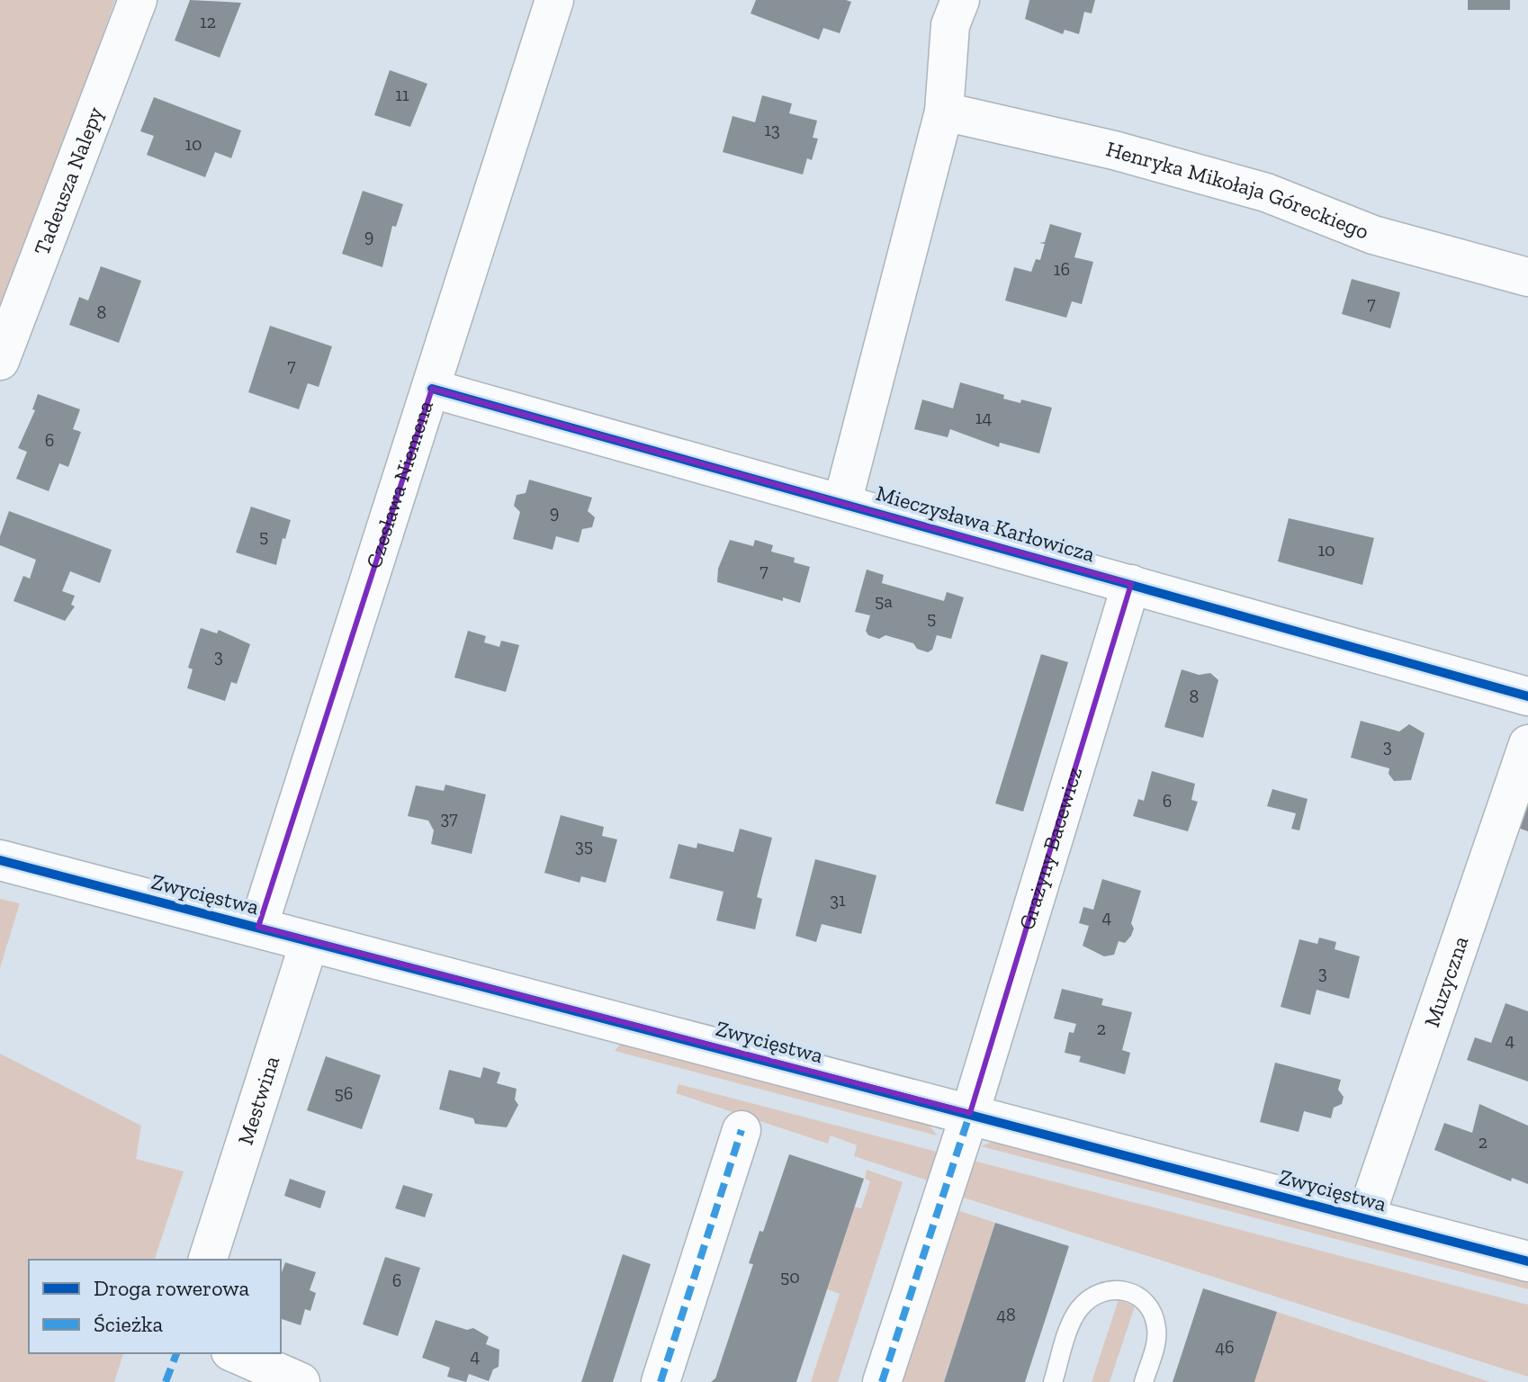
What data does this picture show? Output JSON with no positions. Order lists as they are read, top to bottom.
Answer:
{
  "streets": {
    "street": [
      "Tadeusza Nalepy",
      "Henryka Mikołaja Góreckiego",
      "Czesława Niemena",
      "Mieczysława Karłowicza",
      "Grażyny Bacewicz",
      "Zwycięstwa",
      "Muzyczna",
      "Mestwina"
    ]
  },
  "crossings": [
    ["Henryka Mikołaja Góreckiego", "Mieczysława Karłowicza"],
    ["Czesława Niemena", "Mieczysława Karłowicza"],
    ["Czesława Niemena", "Zwycięstwa"],
    ["Mieczysława Karłowicza", "Grażyny Bacewicz"],
    ["Grażyny Bacewicz", "Zwycięstwa"],
    ["Zwycięstwa", "Muzyczna"],
    ["Zwycięstwa", "Mestwina"]
  ],
  "house_numbers": [
    "12",
    "11",
    "13",
    "10",
    "9",
    "16",
    "7",
    "8",
    "7",
    "14",
    "6",
    "9",
    "5",
    "10",
    "7",
    "5a",
    "5",
    "3",
    "8",
    "3",
    "6",
    "37",
    "35",
    "31",
    "4",
    "3",
    "2",
    "4",
    "56",
    "2",
    "50",
    "6",
    "48",
    "46",
    "4"
  ],
  "legend": ["Droga rowerowa", "Ścieżka"]
}
